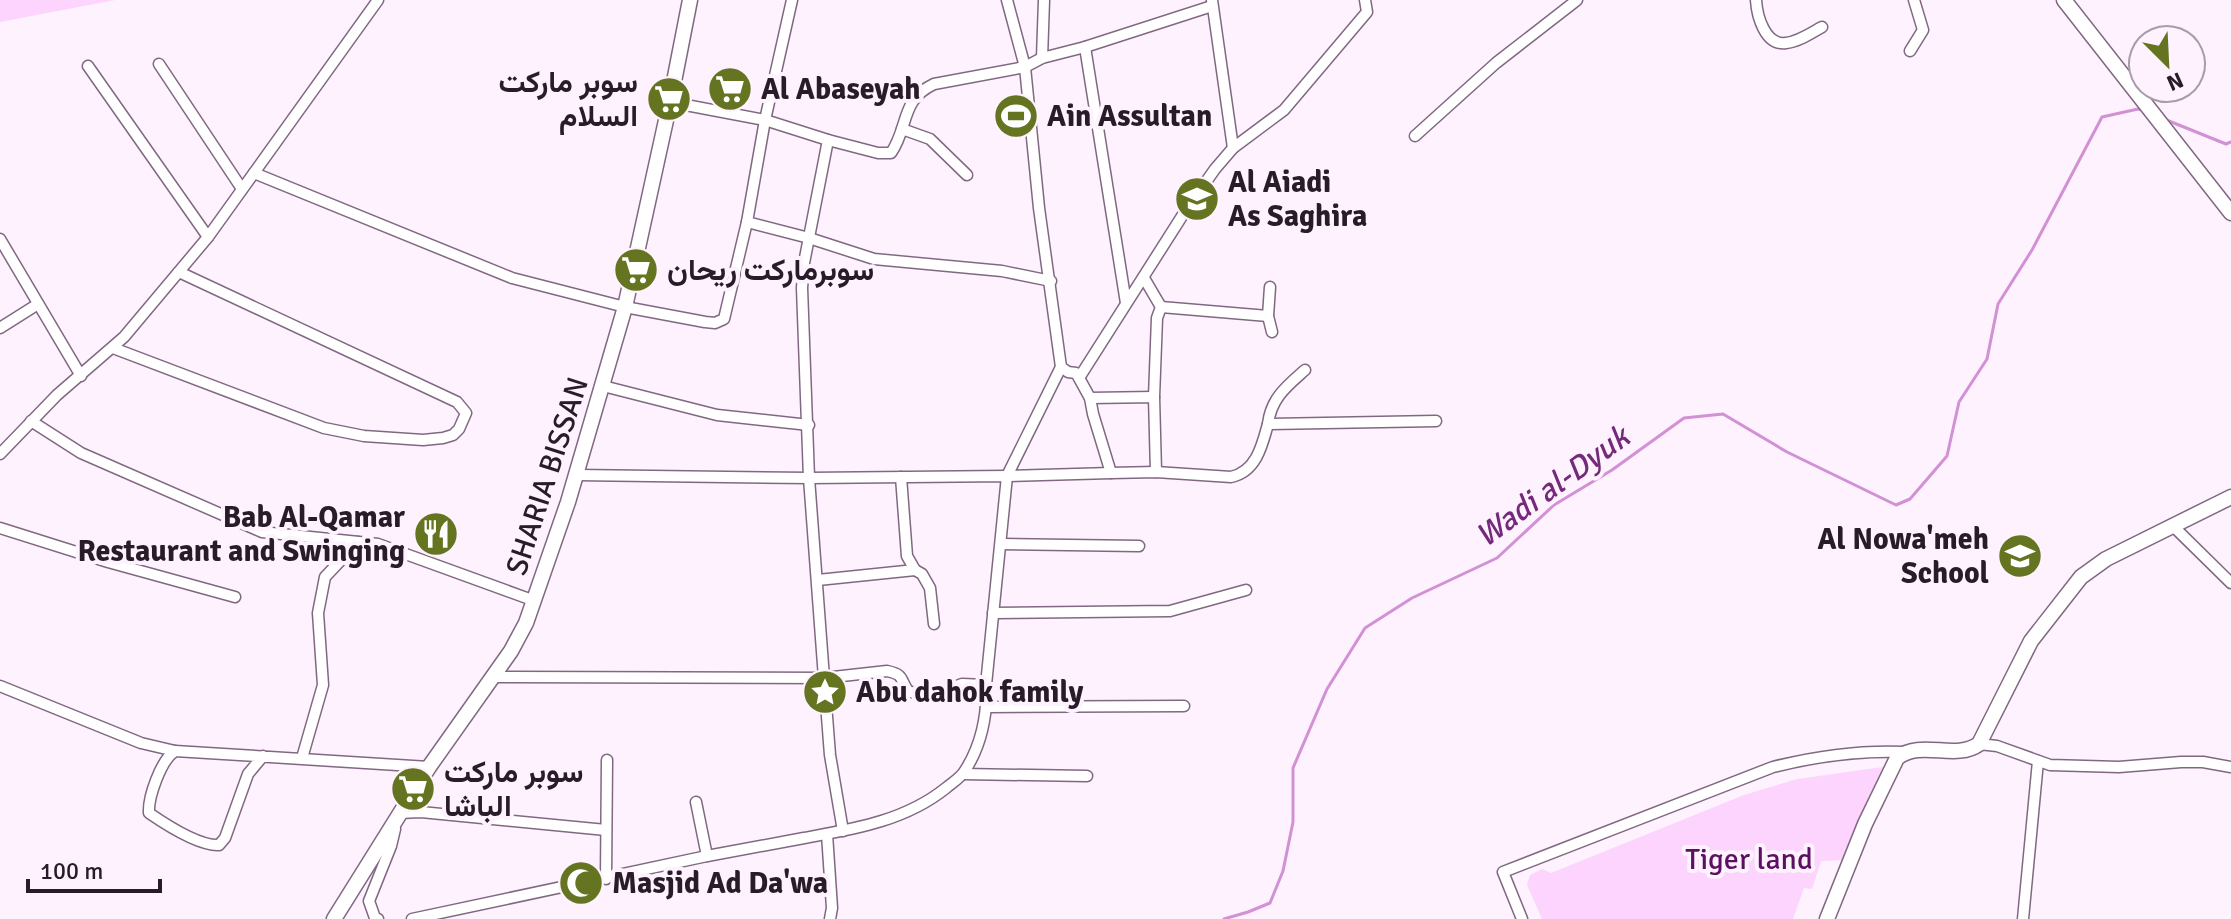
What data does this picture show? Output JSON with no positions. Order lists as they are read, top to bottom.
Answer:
{
  "streets": {
    "street": ["SHARIA BISSAN"]
  },
  "water": ["Wadi al-Dyuk"],
  "parks": ["Tiger land"],
  "places": {
    "supermarket": [
      "Al Abaseyah",
      "سوبر ماركت السلام",
      "سوبرماركت ريحان",
      "سوبر ماركت الباشا"
    ],
    "sports": ["Ain Assultan"],
    "school or university": ["Al Aiadi As Saghira", "Al Nowa'meh School"],
    "restaurant": ["Bab Al-Qamar Restaurant and Swinging"],
    "place": ["Abu dahok family"],
    "mosque": ["Masjid Ad Da'wa"]
  },
  "scale_bar": "100 m",
  "north": "bottom right"
}
